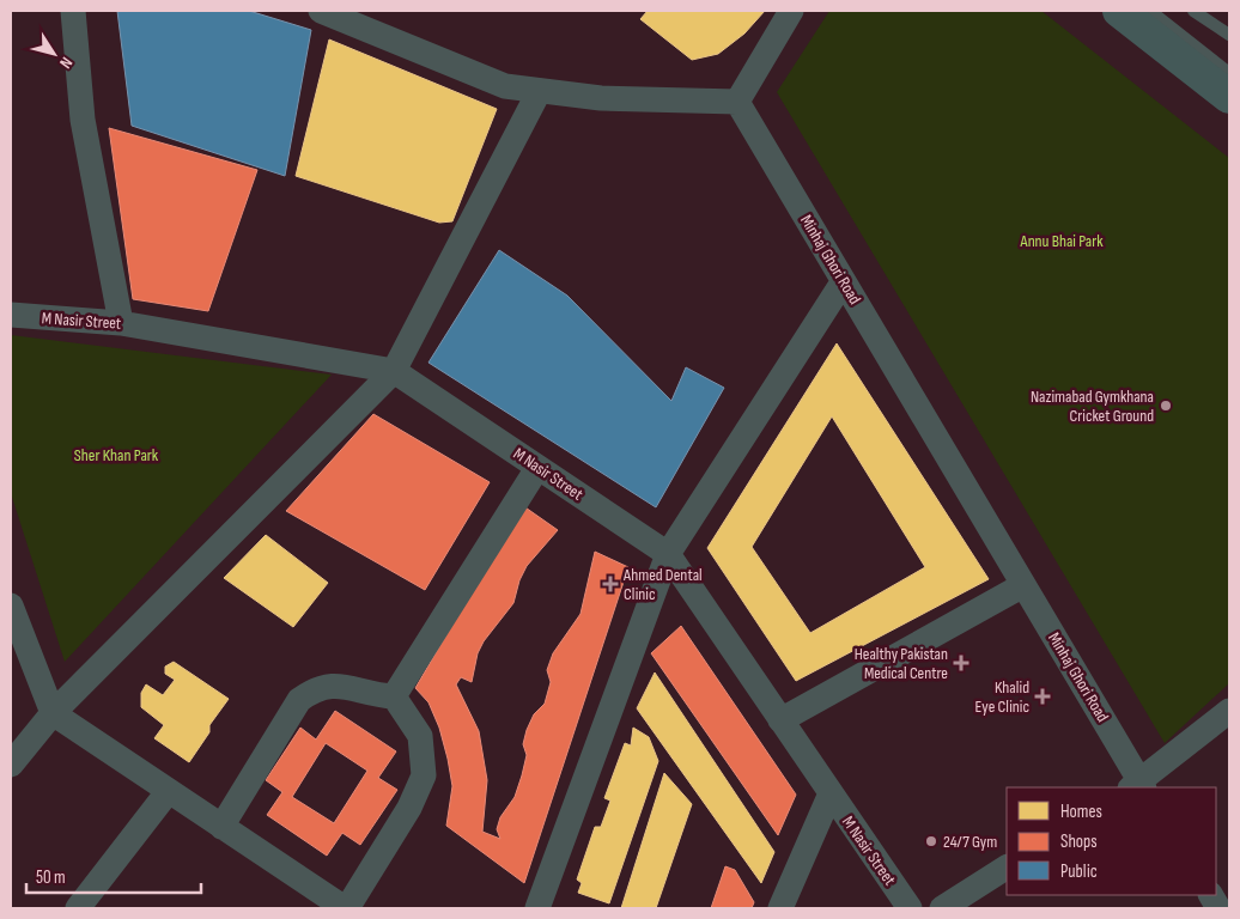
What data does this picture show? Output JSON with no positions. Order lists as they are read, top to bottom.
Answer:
{
  "streets": {
    "street": ["Minhaj Ghori Road", "M Nasir Street"]
  },
  "parks": ["Annu Bhai Park", "Sher Khan Park"],
  "places": {
    "other": ["Nazimabad Gymkhana Cricket Ground", "24/7 Gym"],
    "health": ["Ahmed Dental Clinic", "Healthy Pakistan Medical Centre", "Khalid Eye Clinic"]
  },
  "legend": ["Homes", "Shops", "Public"],
  "scale_bar": "50 m",
  "north": "bottom right"
}
